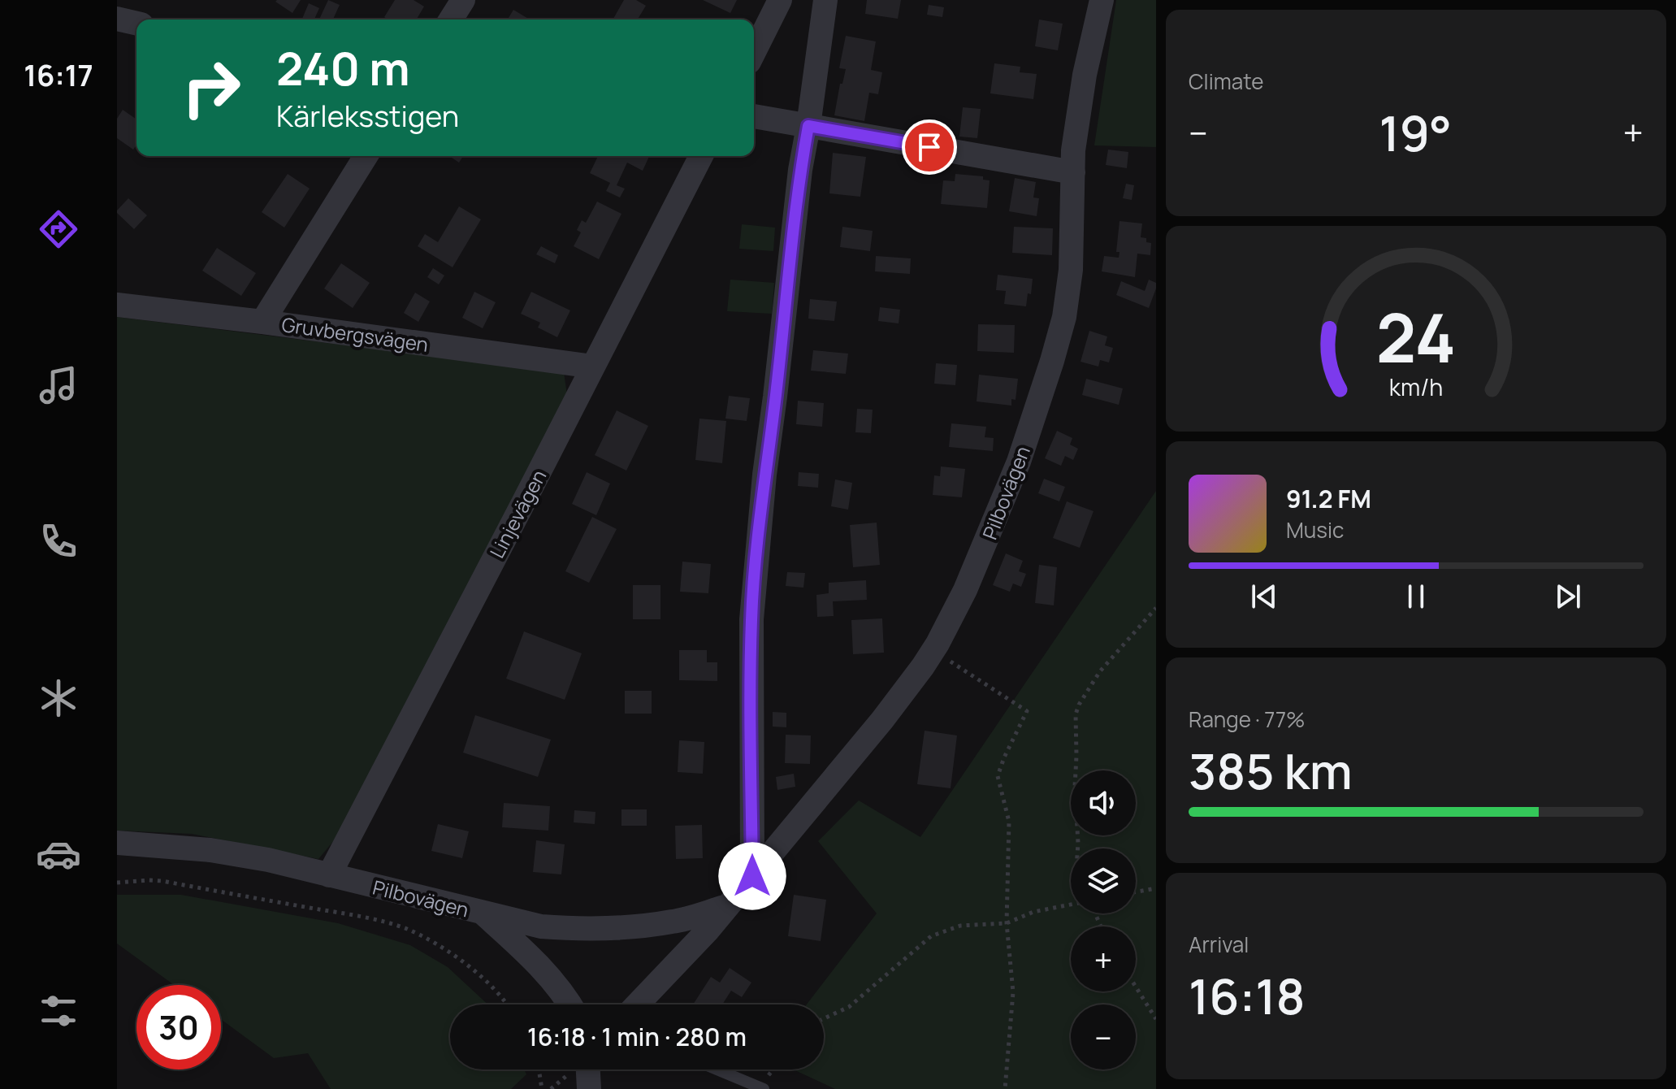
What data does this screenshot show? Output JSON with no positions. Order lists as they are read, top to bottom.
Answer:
{
  "streets": {
    "street": ["Gruvbergsvägen", "Pilbovägen", "Linjevägen"]
  },
  "crossings": [
    ["Gruvbergsvägen", "Linjevägen"],
    ["Pilbovägen", "Linjevägen"]
  ],
  "page": {
    "tabs": "16:17",
    "tile": [
      "Climate",
      ["Range · 77%", "385 km"],
      ["Arrival", "16:18"]
    ],
    "turn": ["240 m", "Kärleksstigen"],
    "heat": ["−", "19°", "+"],
    "song": ["91.2 FM", "Music"],
    "map_buttons": ["+", "−"],
    "limit": "30",
    "trip": "16:18 · 1 min · 280 m",
    "gauge": ["24", "km/h"]
  }
}
